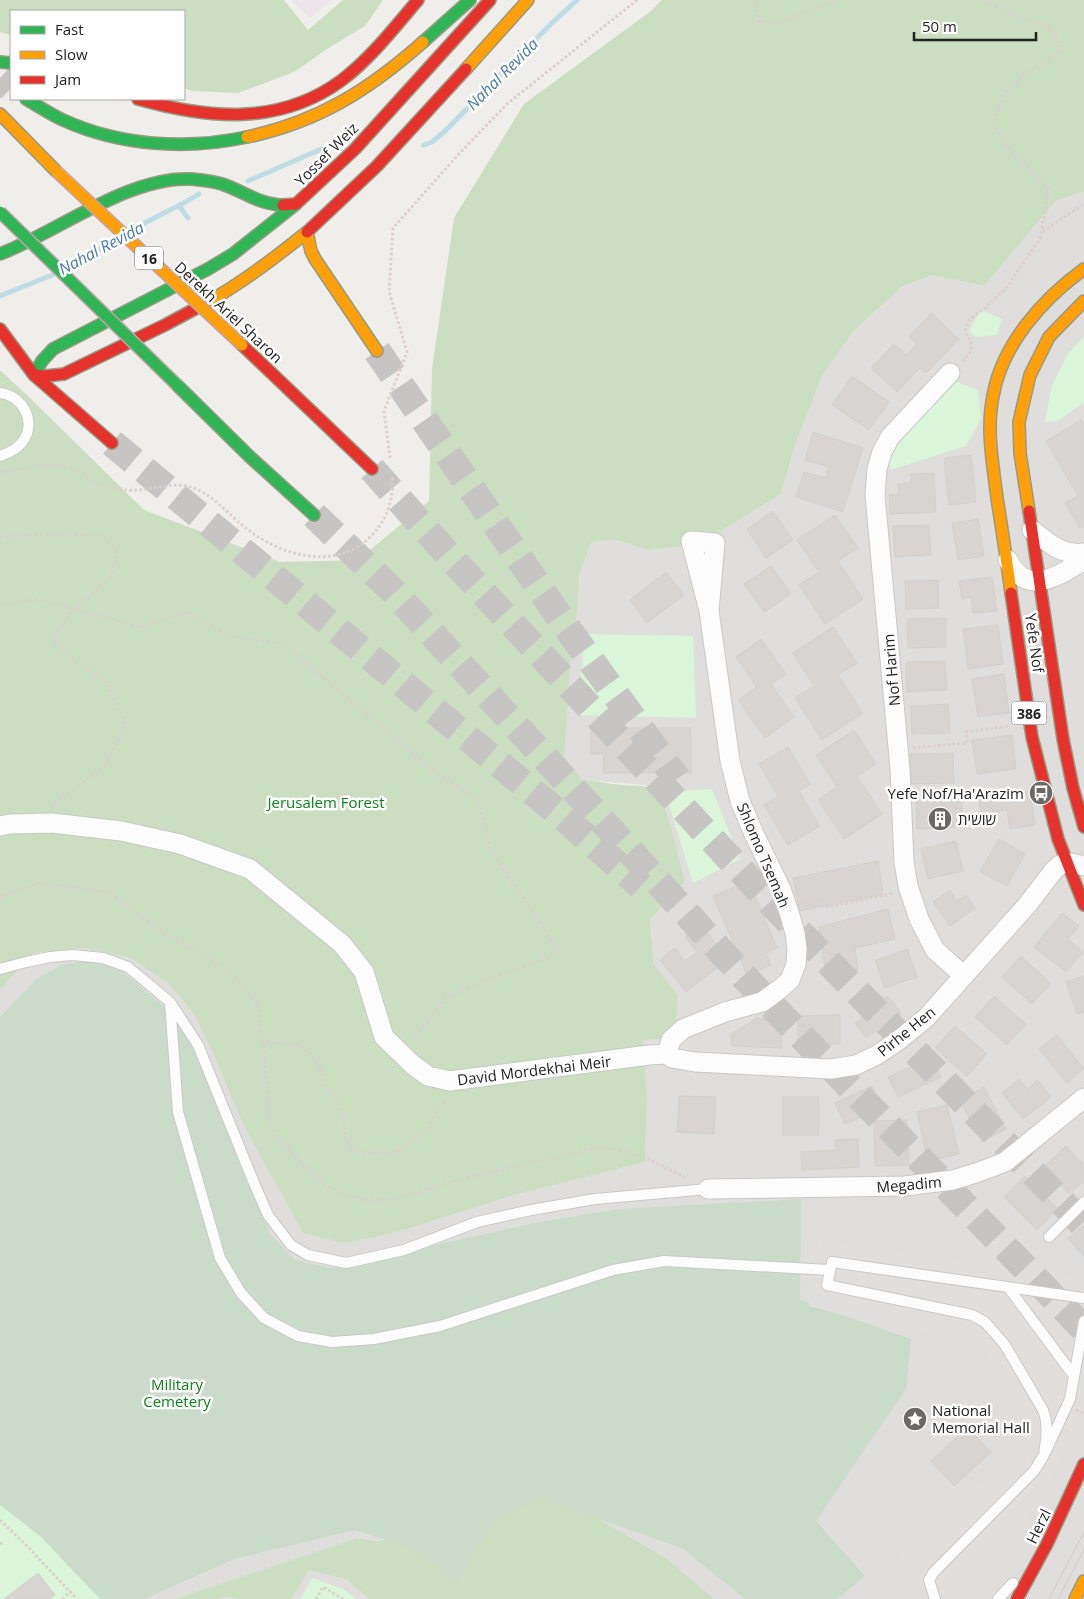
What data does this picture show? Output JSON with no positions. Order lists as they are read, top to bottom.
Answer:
{
  "streets": {
    "main road": [
      "Yossef Weiz",
      "16",
      "Derekh Ariel Sharon",
      "Yefe Nof",
      "386",
      "Herzl"
    ],
    "street": [
      "Nof Harim",
      "Shlomo Tsemah",
      "Pirhe Hen",
      "David Mordekhai Meir",
      "Megadim"
    ]
  },
  "crossings": [
    ["Yefe Nof", "Pirhe Hen"],
    ["Nof Harim", "Pirhe Hen"],
    ["Shlomo Tsemah", "Pirhe Hen"],
    ["Shlomo Tsemah", "David Mordekhai Meir"],
    ["Pirhe Hen", "David Mordekhai Meir"]
  ],
  "water": ["Nahal Revida"],
  "parks": ["Jerusalem Forest", "Military Cemetery"],
  "places": {
    "bus stop": ["Yefe Nof/Ha'Arazim"],
    "building": ["שושית"],
    "place": ["National Memorial Hall"]
  },
  "legend": ["Fast", "Slow", "Jam"],
  "scale_bar": "50 m"
}
